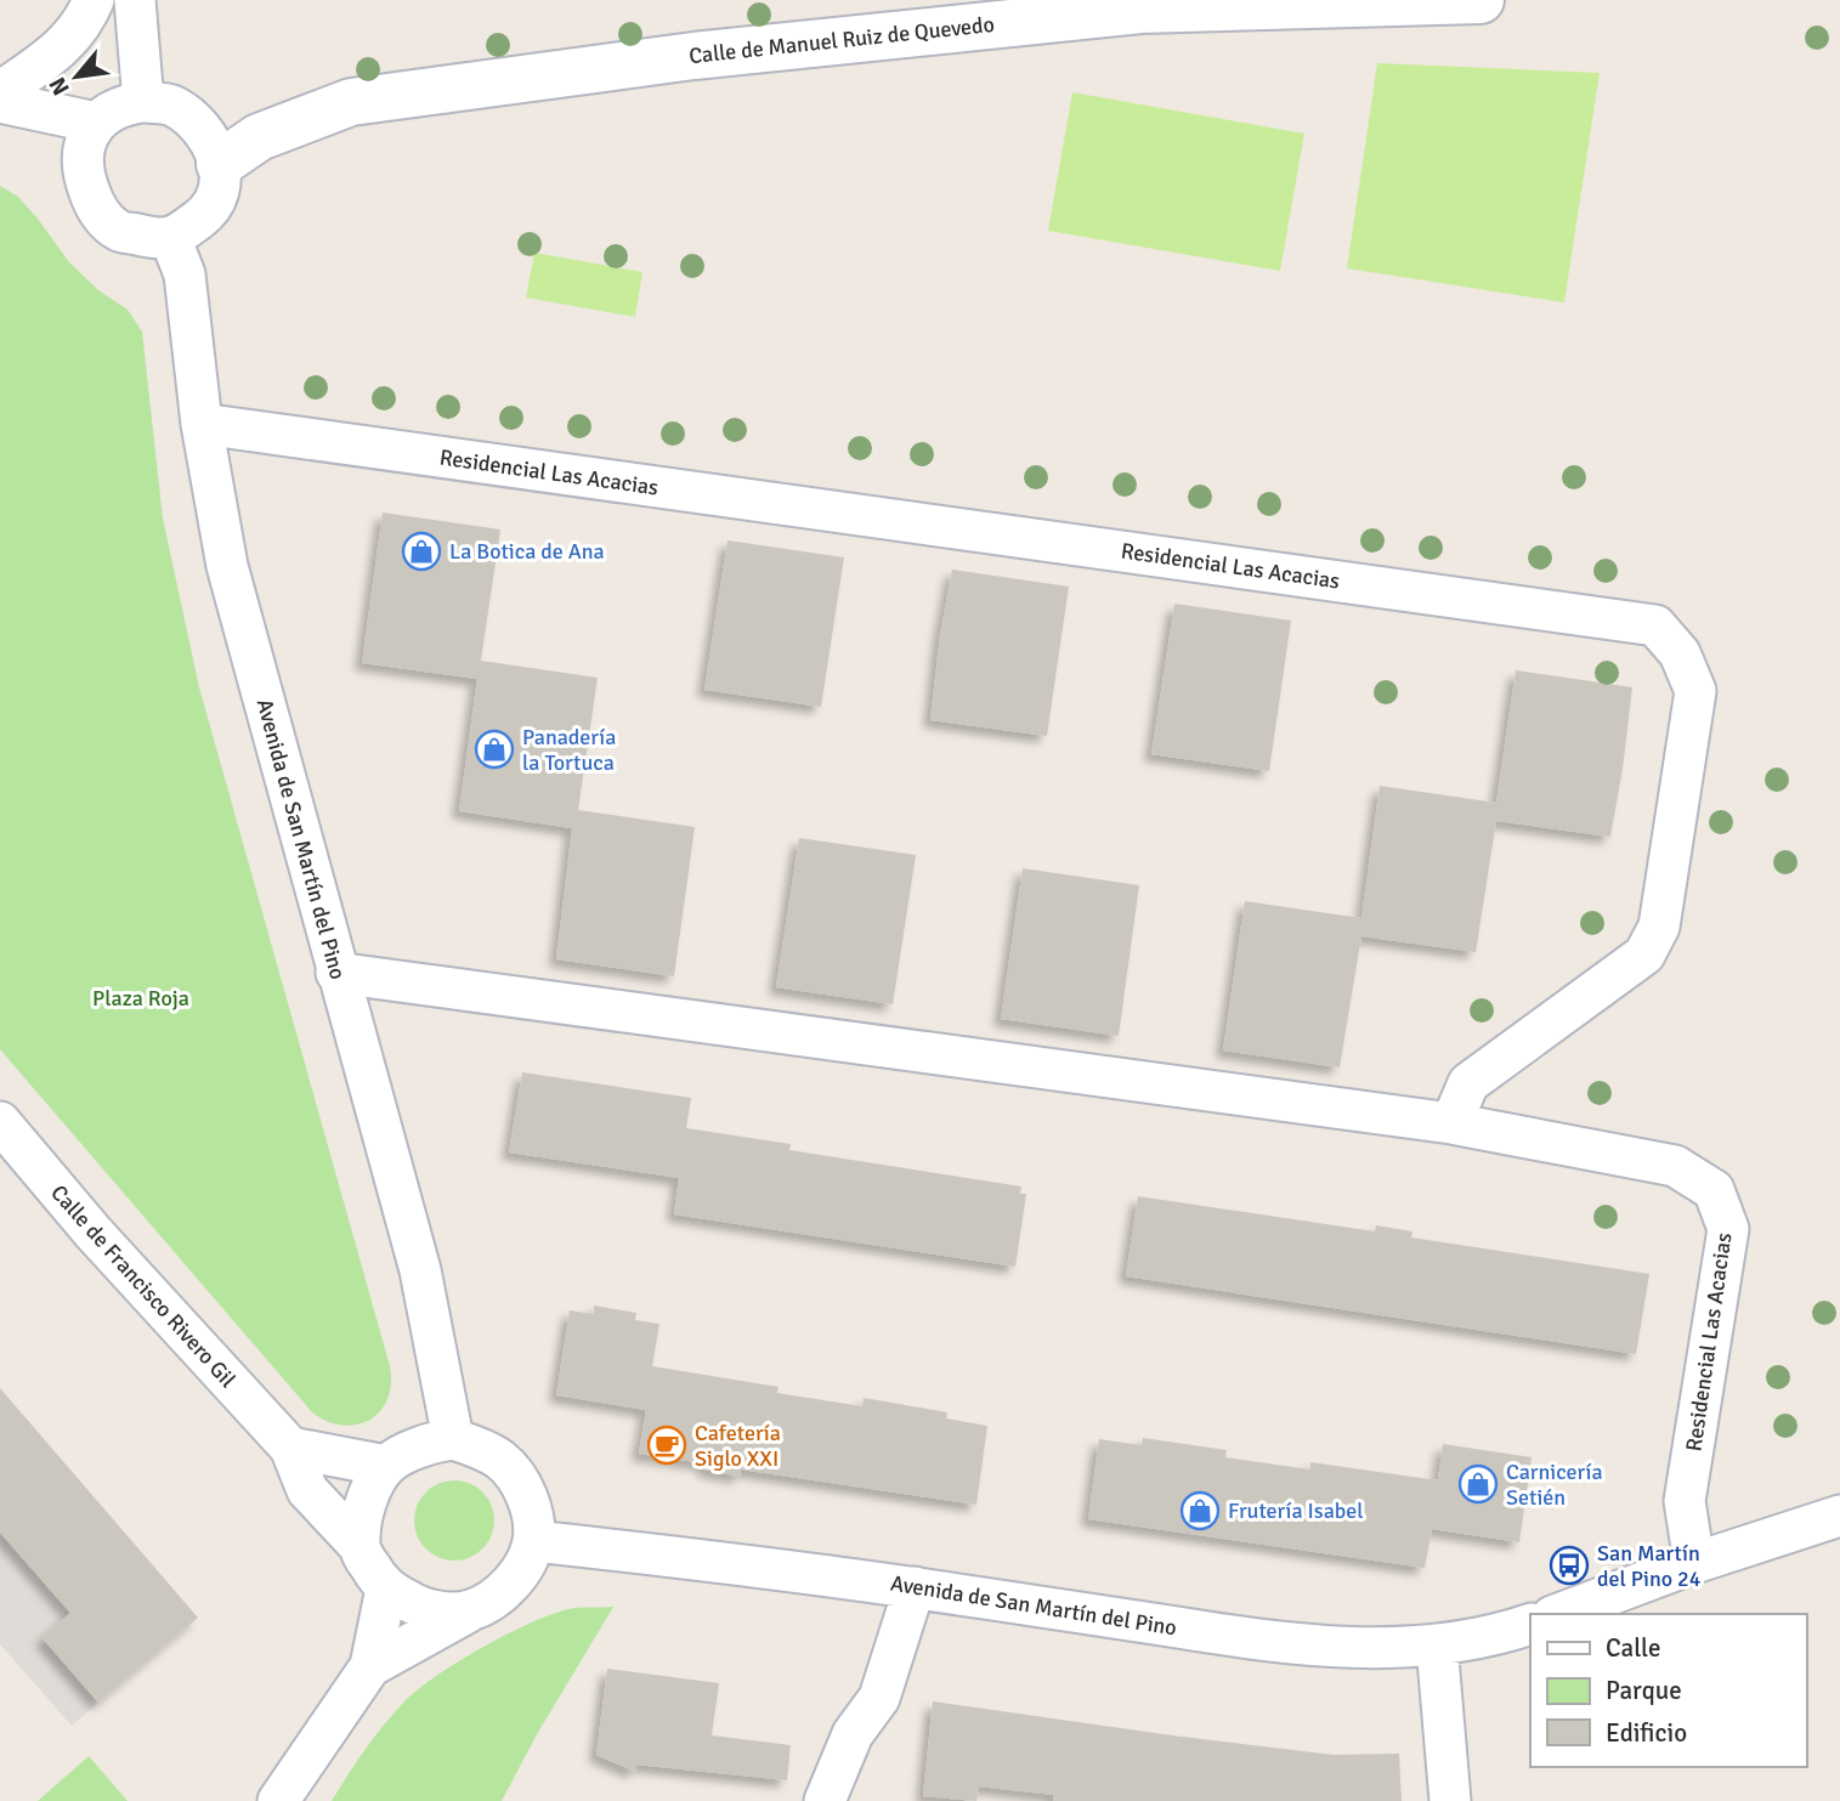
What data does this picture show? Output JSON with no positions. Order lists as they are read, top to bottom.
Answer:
{
  "streets": {
    "main road": ["Calle de Manuel Ruiz de Quevedo"],
    "street": ["Residencial Las Acacias", "Avenida de San Martín del Pino", "Calle de Francisco Rivero Gil"]
  },
  "crossings": [
    ["Calle de Manuel Ruiz de Quevedo", "Avenida de San Martín del Pino"],
    ["Residencial Las Acacias", "Avenida de San Martín del Pino"],
    ["Avenida de San Martín del Pino", "Calle de Francisco Rivero Gil"]
  ],
  "parks": ["Plaza Roja"],
  "places": {
    "shop": [
      "La Botica de Ana",
      "Panadería la Tortuca",
      "Carnicería Setién",
      "Frutería Isabel"
    ],
    "cafe": ["Cafetería Siglo XXI"],
    "bus stop": ["San Martín del Pino 24"]
  },
  "legend": ["Calle", "Parque", "Edificio"],
  "north": "bottom left"
}
